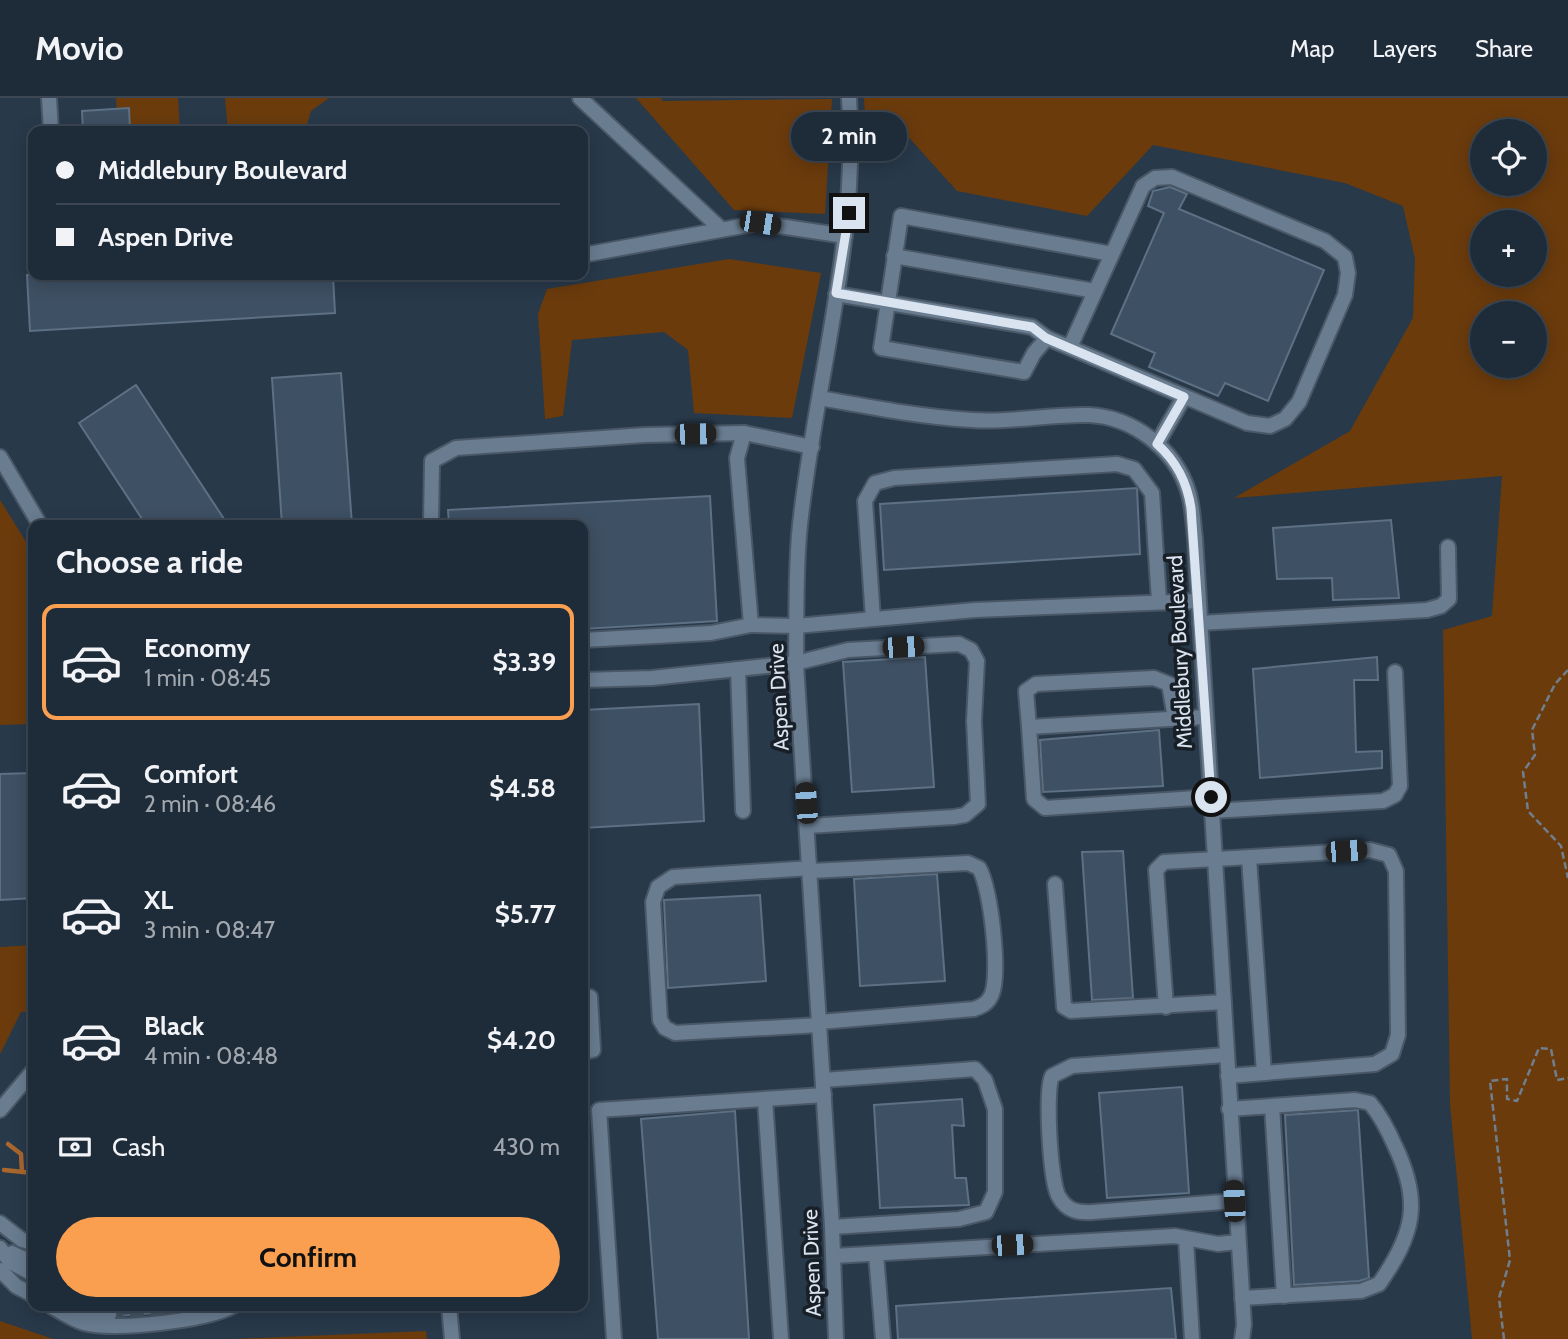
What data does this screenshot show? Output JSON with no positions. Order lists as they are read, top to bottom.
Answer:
{
  "streets": {
    "street": ["Middlebury Boulevard", "Aspen Drive"]
  },
  "crossings": [
    ["Middlebury Boulevard", "Aspen Drive"]
  ],
  "page": {
    "header": "Movio",
    "nav": ["Map", "Layers", "Share"],
    "bubble": "2 min",
    "map_buttons": ["+", "−"],
    "banner": ["Middlebury Boulevard", "Aspen Drive"],
    "heading": "Choose a ride",
    "list": [
      {
        "name": "Economy",
        "note": "1 min · 08:45",
        "value": "$3.39"
      },
      {
        "name": "Comfort",
        "note": "2 min · 08:46",
        "value": "$4.58"
      },
      {
        "name": "XL",
        "note": "3 min · 08:47",
        "value": "$5.77"
      },
      {
        "name": "Black",
        "note": "4 min · 08:48",
        "value": "$4.20"
      }
    ],
    "pay": ["Cash", "430 m"],
    "buttons": "Confirm"
  }
}
